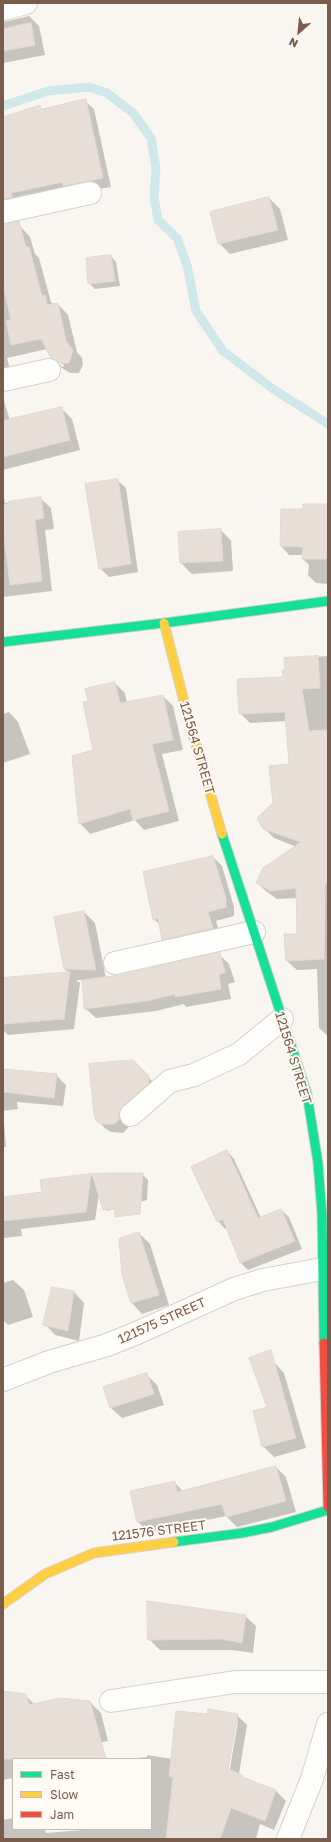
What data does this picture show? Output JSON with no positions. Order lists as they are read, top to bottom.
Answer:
{
  "streets": {
    "street": ["121564 STREET", "121575 STREET", "121576 STREET"]
  },
  "crossings": [
    ["121564 STREET", "121575 STREET"]
  ],
  "legend": ["Fast", "Slow", "Jam"],
  "north": "bottom left"
}
